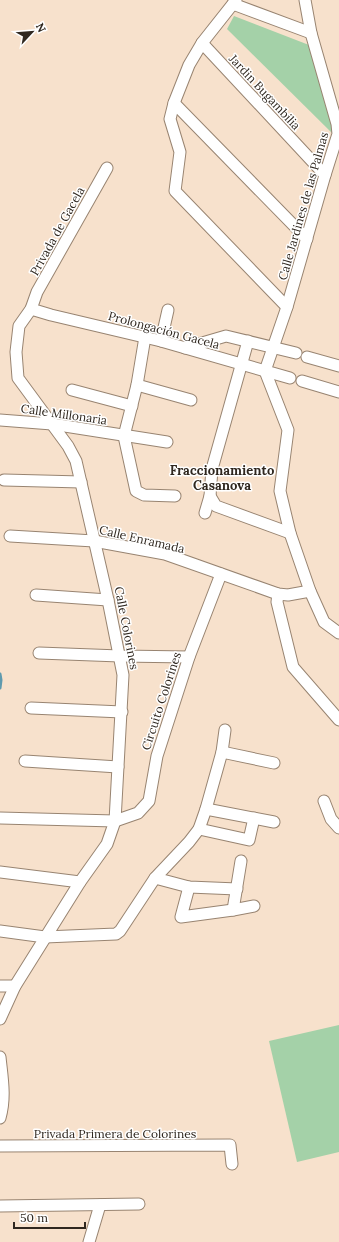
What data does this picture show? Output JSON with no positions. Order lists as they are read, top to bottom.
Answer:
{
  "streets": {
    "street": [
      "Jardin Bugambilia",
      "Calle Jardines de las Palmas",
      "Privada de Gacela",
      "Prolongación Gacela",
      "Calle Millonaria",
      "Calle Enramada",
      "Calle Colorines",
      "Circuito Colorines",
      "Privada Primera de Colorines"
    ]
  },
  "crossings": [
    ["Jardin Bugambilia", "Calle Jardines de las Palmas"],
    ["Calle Jardines de las Palmas", "Prolongación Gacela"],
    ["Privada de Gacela", "Prolongación Gacela"],
    ["Privada de Gacela", "Calle Colorines"],
    ["Prolongación Gacela", "Calle Colorines"],
    ["Calle Millonaria", "Calle Colorines"],
    ["Calle Enramada", "Calle Colorines"],
    ["Calle Enramada", "Circuito Colorines"],
    ["Calle Colorines", "Circuito Colorines"]
  ],
  "districts": ["Fraccionamiento Casanova"],
  "scale_bar": "50 m",
  "north": "top right"
}
